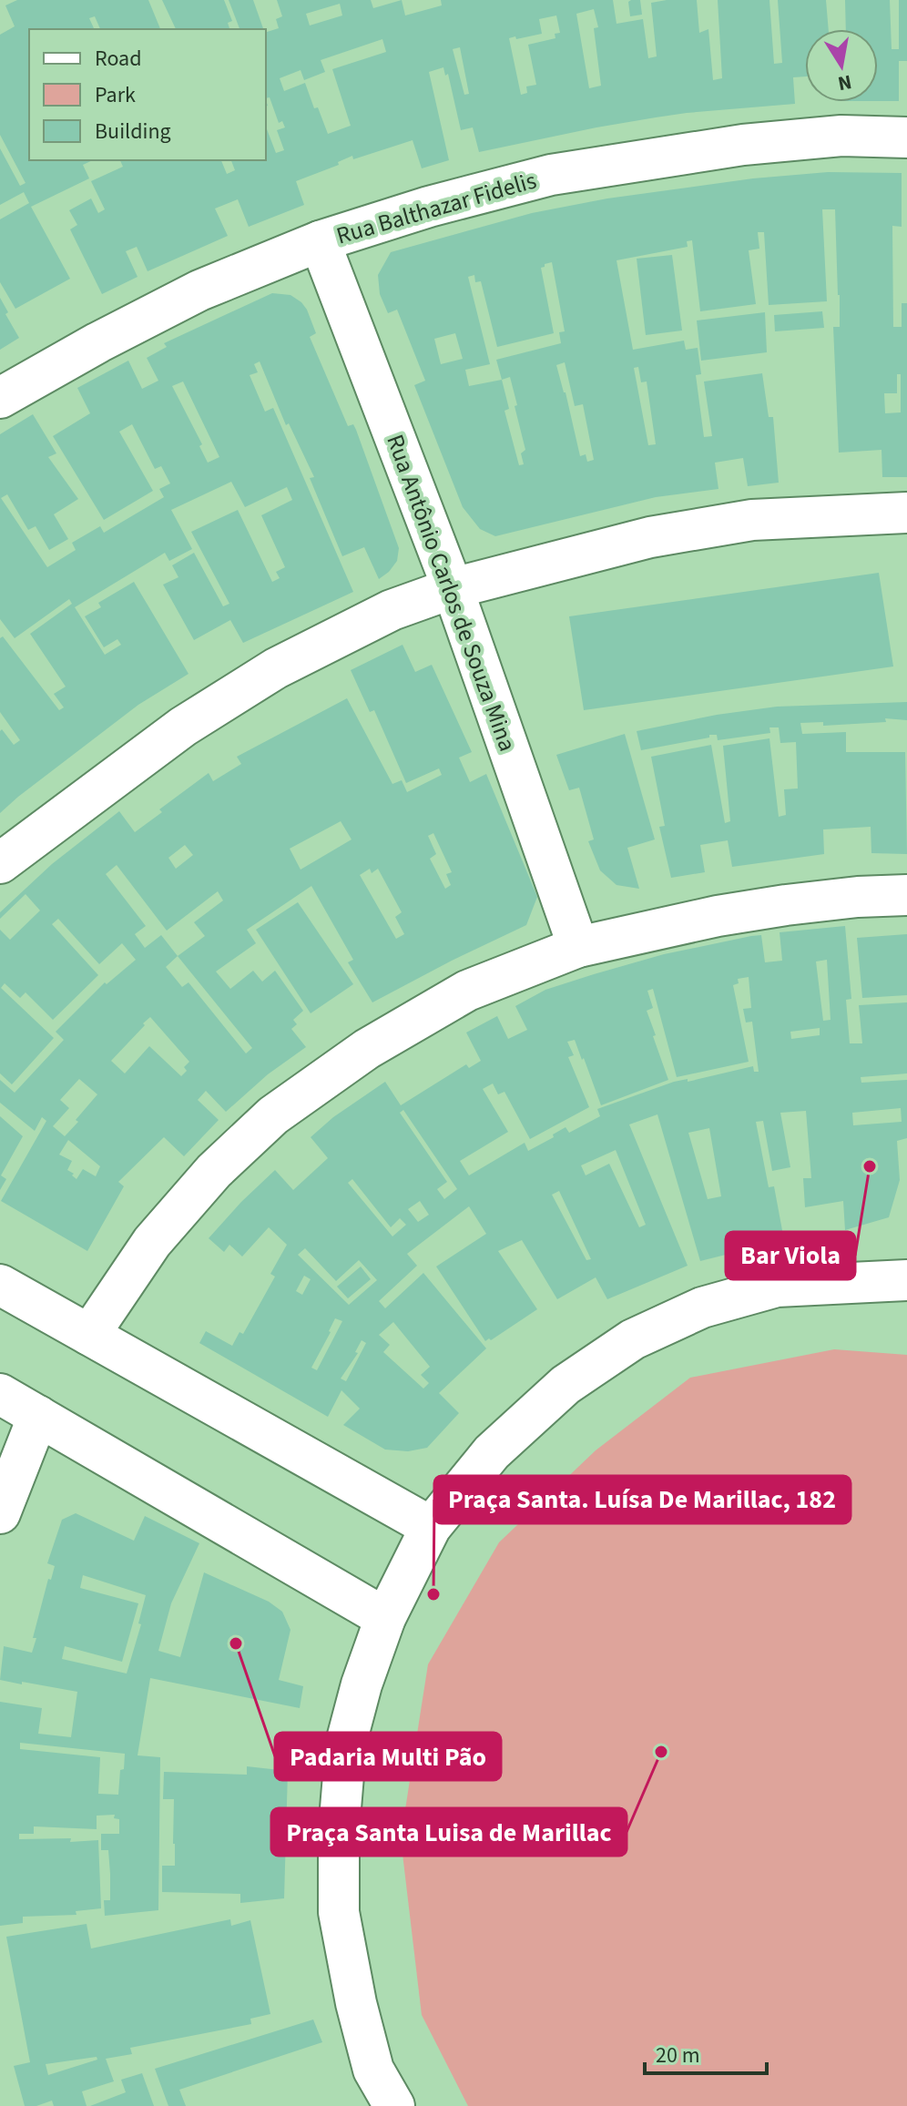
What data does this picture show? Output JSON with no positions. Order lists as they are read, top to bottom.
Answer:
{
  "streets": {
    "street": ["Rua Balthazar Fidelis", "Rua Antônio Carlos de Souza Mina"]
  },
  "crossings": [
    ["Rua Balthazar Fidelis", "Rua Antônio Carlos de Souza Mina"]
  ],
  "places": [
    "Bar Viola",
    "Praça Santa. Luísa De Marillac, 182",
    "Padaria Multi Pão",
    "Praça Santa Luisa de Marillac"
  ],
  "legend": ["Road", "Park", "Building"],
  "scale_bar": "20 m",
  "north": "bottom"
}
